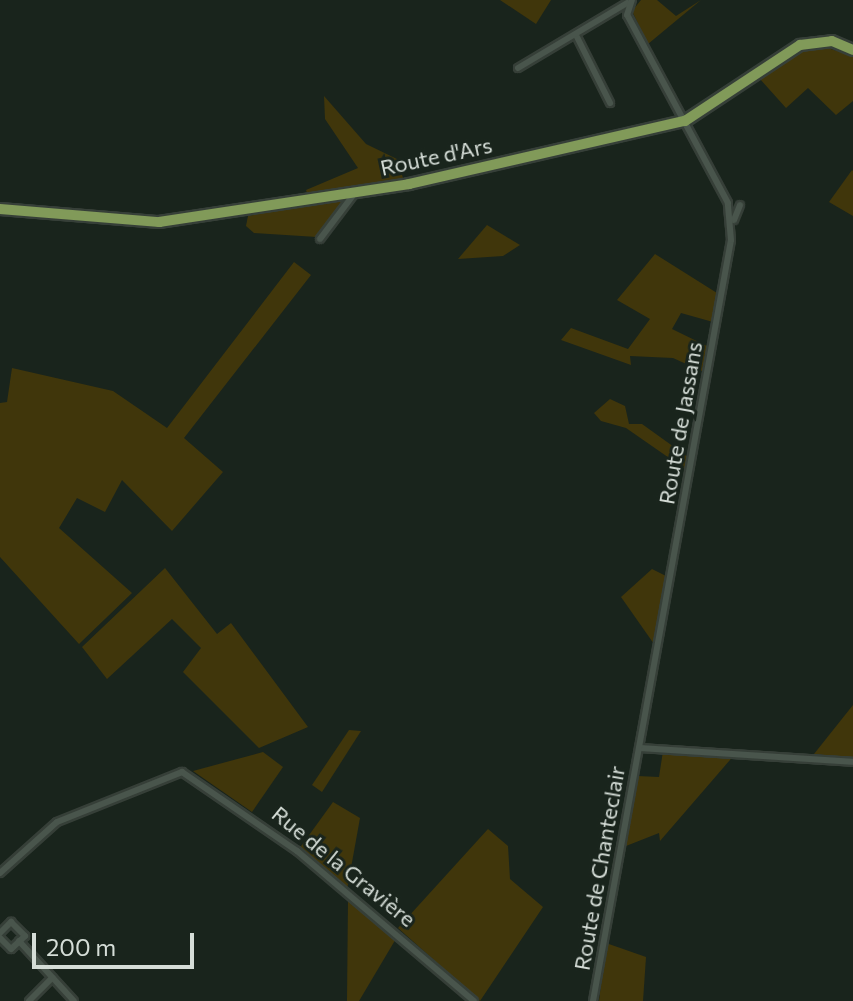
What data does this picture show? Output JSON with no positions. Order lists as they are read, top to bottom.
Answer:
{
  "streets": {
    "main road": ["Route d'Ars"],
    "street": ["Route de Jassans", "Rue de la Gravière", "Route de Chanteclair"]
  },
  "crossings": [
    ["Route d'Ars", "Route de Jassans"],
    ["Route de Jassans", "Route de Chanteclair"]
  ],
  "scale_bar": "200 m"
}
